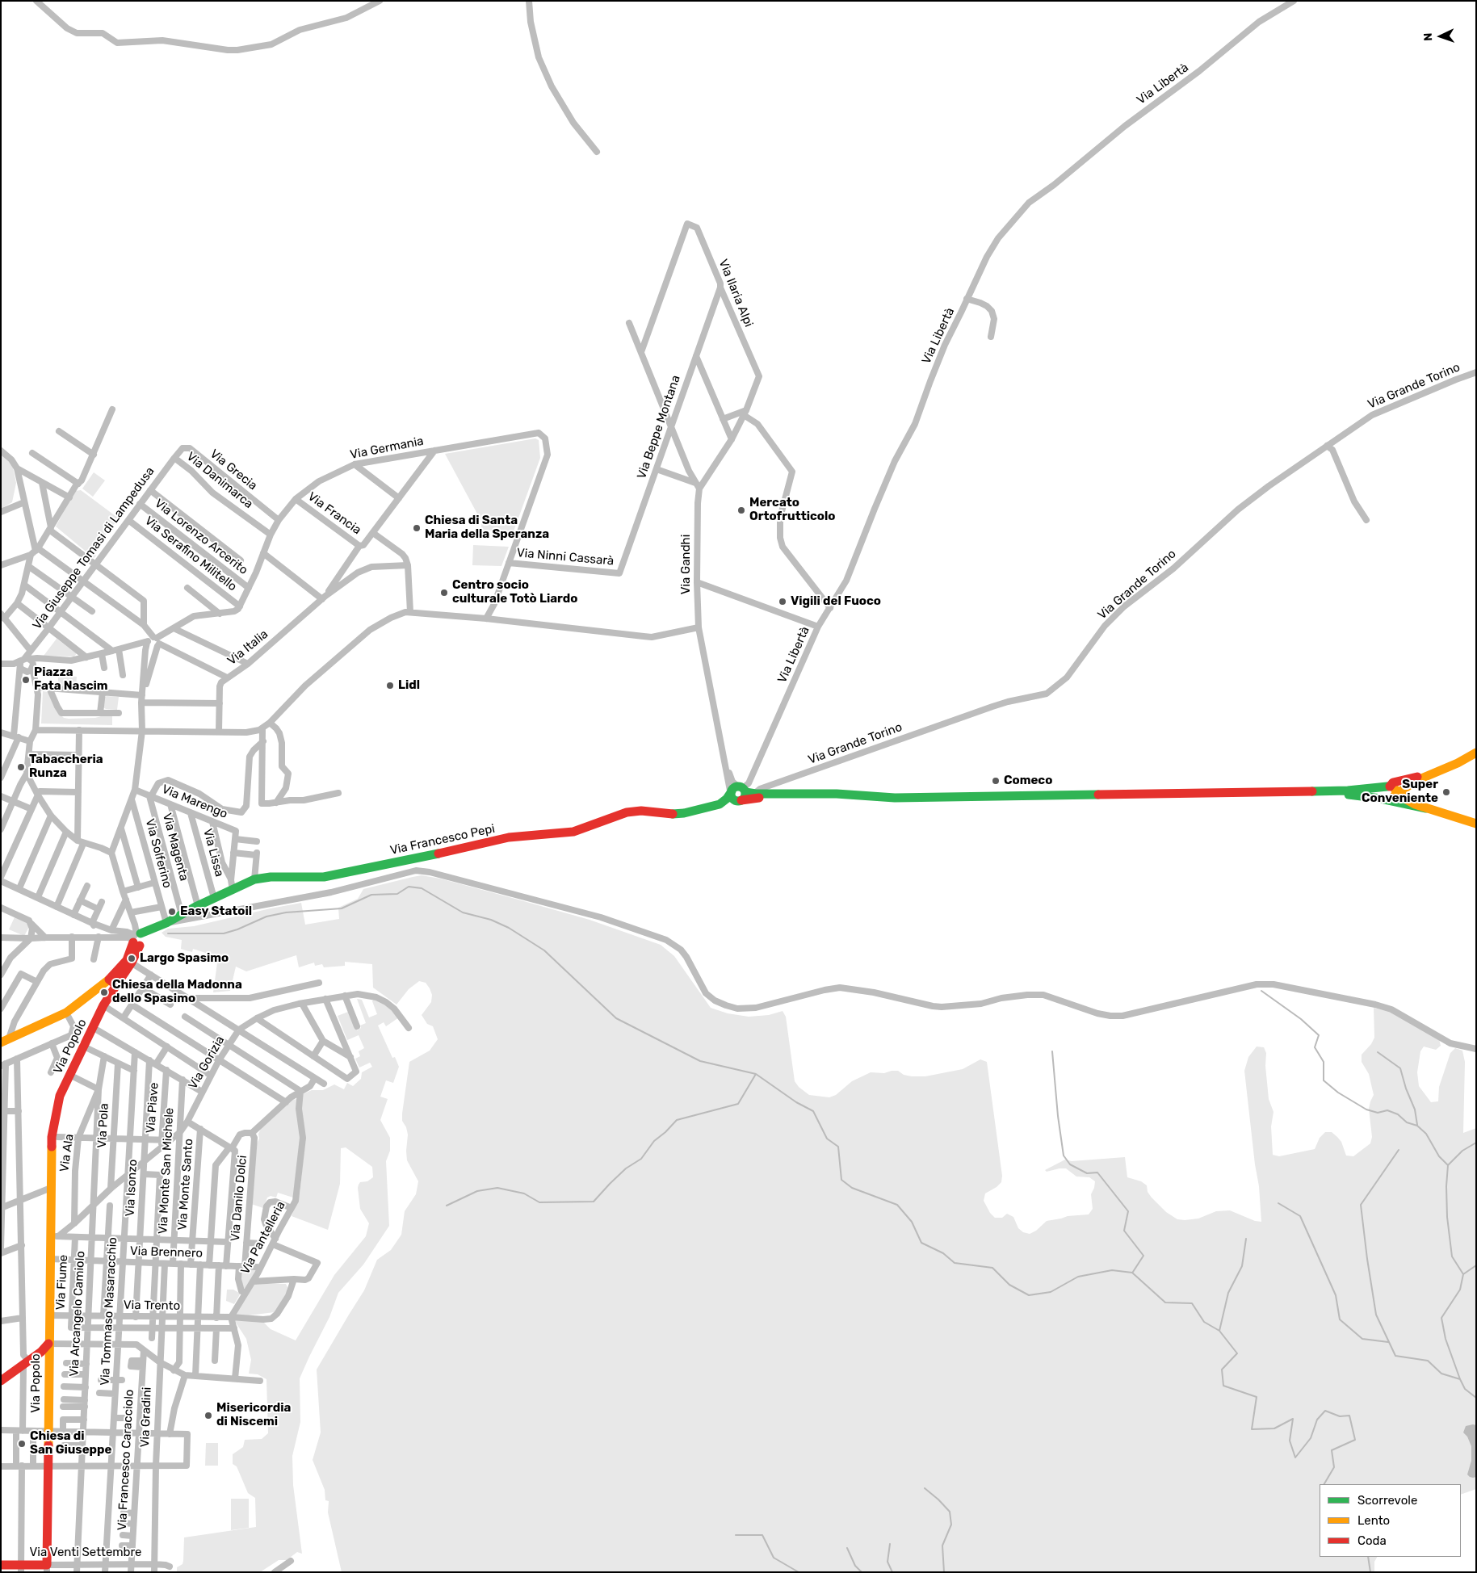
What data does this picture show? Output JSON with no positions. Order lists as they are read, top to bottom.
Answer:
{
  "streets": {
    "main road": ["Via Francesco Pepi", "Via Popolo", "Via Venti Settembre"],
    "street": [
      "Via Libertà",
      "Via Ilaria Alpi",
      "Via Grande Torino",
      "Via Beppe Montana",
      "Via Germania",
      "Via Grecia",
      "Via Danimarca",
      "Via Francia",
      "Via Lorenzo Arcerito",
      "Via Giuseppe Tomasi di Lampedusa",
      "Via Serafino Militello",
      "Via Ninni Cassarà",
      "Via Gandhi",
      "Via Italia",
      "Via Marengo",
      "Via Magenta",
      "Via Lissa",
      "Via Solferino",
      "Via Gorizia",
      "Via Piave",
      "Via Pola",
      "Via Ala",
      "Via Monte San Michele",
      "Via Monte Santo",
      "Via Isonzo",
      "Via Danilo Dolci",
      "Via Pantelleria",
      "Via Brennero",
      "Via Fiume",
      "Via Trento",
      "Via Tommaso Masaracchio",
      "Via Arcangelo Camiolo",
      "Via Gradini",
      "Via Francesco Caracciolo"
    ]
  },
  "crossings": [
    ["Via Libertà", "Via Grande Torino"],
    ["Via Libertà", "Via Francesco Pepi"],
    ["Via Ilaria Alpi", "Via Beppe Montana"],
    ["Via Grande Torino", "Via Francesco Pepi"],
    ["Via Beppe Montana", "Via Ninni Cassarà"],
    ["Via Germania", "Via Grecia"],
    ["Via Germania", "Via Danimarca"],
    ["Via Germania", "Via Francia"],
    ["Via Germania", "Via Lorenzo Arcerito"],
    ["Via Germania", "Via Serafino Militello"],
    ["Via Germania", "Via Ninni Cassarà"],
    ["Via Grecia", "Via Danimarca"],
    ["Via Grecia", "Via Giuseppe Tomasi di Lampedusa"],
    ["Via Danimarca", "Via Giuseppe Tomasi di Lampedusa"],
    ["Via Lorenzo Arcerito", "Via Giuseppe Tomasi di Lampedusa"],
    ["Via Giuseppe Tomasi di Lampedusa", "Via Serafino Militello"],
    ["Via Marengo", "Via Magenta"],
    ["Via Marengo", "Via Lissa"],
    ["Via Francesco Pepi", "Via Magenta"],
    ["Via Francesco Pepi", "Via Lissa"],
    ["Via Francesco Pepi", "Via Solferino"],
    ["Via Popolo", "Via Brennero"],
    ["Via Popolo", "Via Trento"],
    ["Via Popolo", "Via Venti Settembre"],
    ["Via Gorizia", "Via Piave"],
    ["Via Gorizia", "Via Monte San Michele"],
    ["Via Ala", "Via Arcangelo Camiolo"],
    ["Via Monte San Michele", "Via Brennero"],
    ["Via Monte Santo", "Via Brennero"],
    ["Via Isonzo", "Via Brennero"],
    ["Via Isonzo", "Via Trento"],
    ["Via Danilo Dolci", "Via Pantelleria"],
    ["Via Danilo Dolci", "Via Brennero"],
    ["Via Pantelleria", "Via Trento"],
    ["Via Brennero", "Via Fiume"],
    ["Via Brennero", "Via Tommaso Masaracchio"],
    ["Via Brennero", "Via Arcangelo Camiolo"],
    ["Via Brennero", "Via Gradini"],
    ["Via Fiume", "Via Trento"],
    ["Via Fiume", "Via Arcangelo Camiolo"],
    ["Via Trento", "Via Tommaso Masaracchio"],
    ["Via Trento", "Via Arcangelo Camiolo"],
    ["Via Trento", "Via Gradini"],
    ["Via Tommaso Masaracchio", "Via Venti Settembre"],
    ["Via Arcangelo Camiolo", "Via Venti Settembre"],
    ["Via Gradini", "Via Venti Settembre"],
    ["Via Francesco Caracciolo", "Via Venti Settembre"]
  ],
  "places": [
    "Mercato Ortofrutticolo",
    "Chiesa di Santa Maria della Speranza",
    "Centro socio culturale Totò Liardo",
    "Vigili del Fuoco",
    "Piazza Fata Nascim",
    "Lidl",
    "Tabaccheria Runza",
    "Comeco",
    "Super Conveniente",
    "Easy Statoil",
    "Largo Spasimo",
    "Chiesa della Madonna dello Spasimo",
    "Misericordia di Niscemi",
    "Chiesa di San Giuseppe"
  ],
  "legend": ["Scorrevole", "Lento", "Coda"],
  "north": "left"
}
